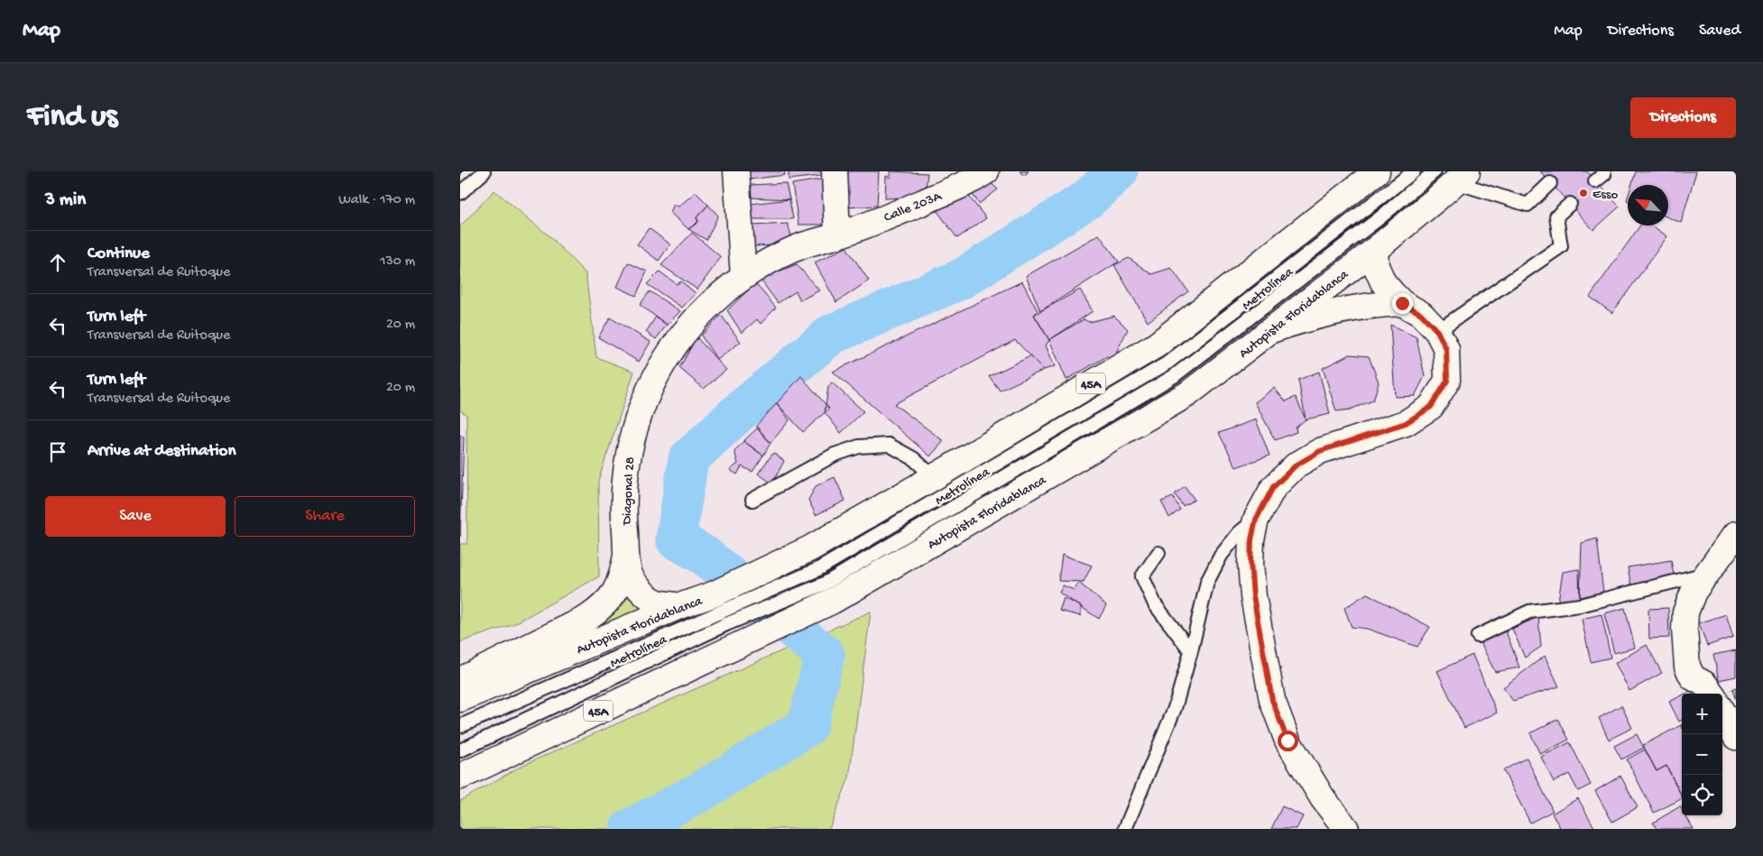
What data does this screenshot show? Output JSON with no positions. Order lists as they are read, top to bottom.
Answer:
{
  "streets": {
    "main road": [
      "Calle 203A",
      "Autopista Floridablanca",
      "45A",
      "Diagonal 28"
    ],
    "lane": ["Metrolínea"]
  },
  "crossings": [
    ["Calle 203A", "Diagonal 28"],
    ["Metrolínea", "Autopista Floridablanca"],
    ["Autopista Floridablanca", "Diagonal 28"]
  ],
  "places": ["Esso"],
  "north": "top left",
  "page": {
    "header": "Map",
    "nav": ["Map", "Directions", "Saved"],
    "buttons": [
      "Directions",
      ["Save", "Share"]
    ],
    "title": "Find us",
    "heading": ["3 min", "Walk · 170 m"],
    "list": [
      ["Continue", "Transversal de Ruitoque", "130 m"],
      ["Turn left", "Transversal de Ruitoque", "20 m"],
      ["Turn left", "Transversal de Ruitoque", "20 m"],
      "Arrive at destination"
    ],
    "map_buttons": ["+", "−"]
  }
}
